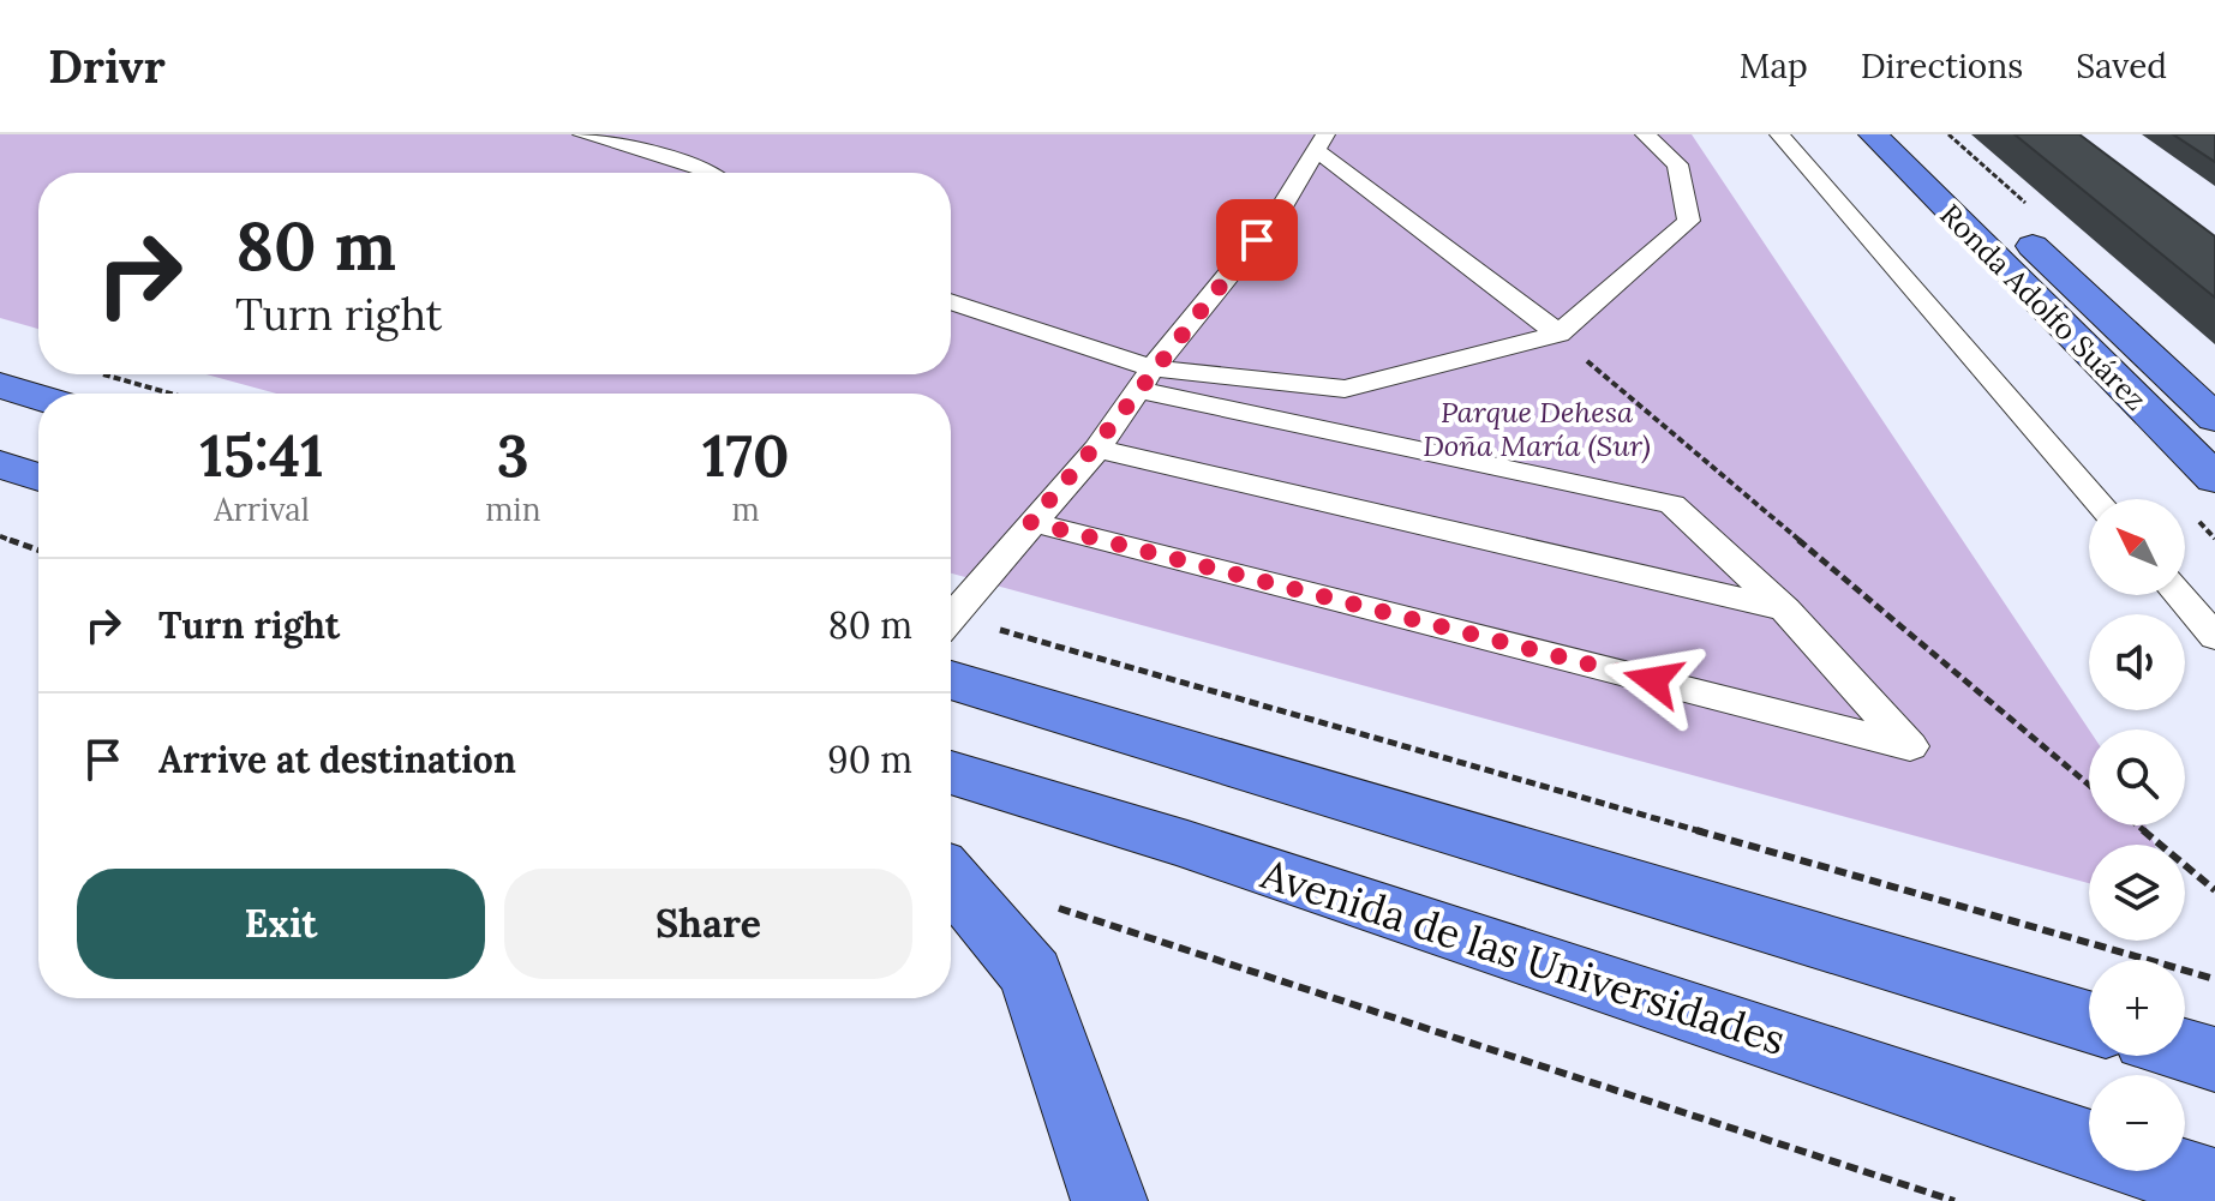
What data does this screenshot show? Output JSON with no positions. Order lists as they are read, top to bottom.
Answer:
{
  "streets": {
    "main road": ["Ronda Adolfo Suárez", "Avenida de las Universidades"]
  },
  "parks": ["Parque Dehesa Doña María (Sur)"],
  "north": "top left",
  "page": {
    "header": "Drivr",
    "nav": ["Map", "Directions", "Saved"],
    "turn": ["80 m", "Turn right"],
    "eta": [
      "15:41",
      "Arrival",
      "3",
      "min",
      "170",
      "m"
    ],
    "map_buttons": ["+", "−"],
    "list": [
      {
        "name": "Turn right",
        "value": "80 m"
      },
      {
        "name": "Arrive at destination",
        "value": "90 m"
      }
    ],
    "buttons": ["Exit", "Share"]
  }
}
